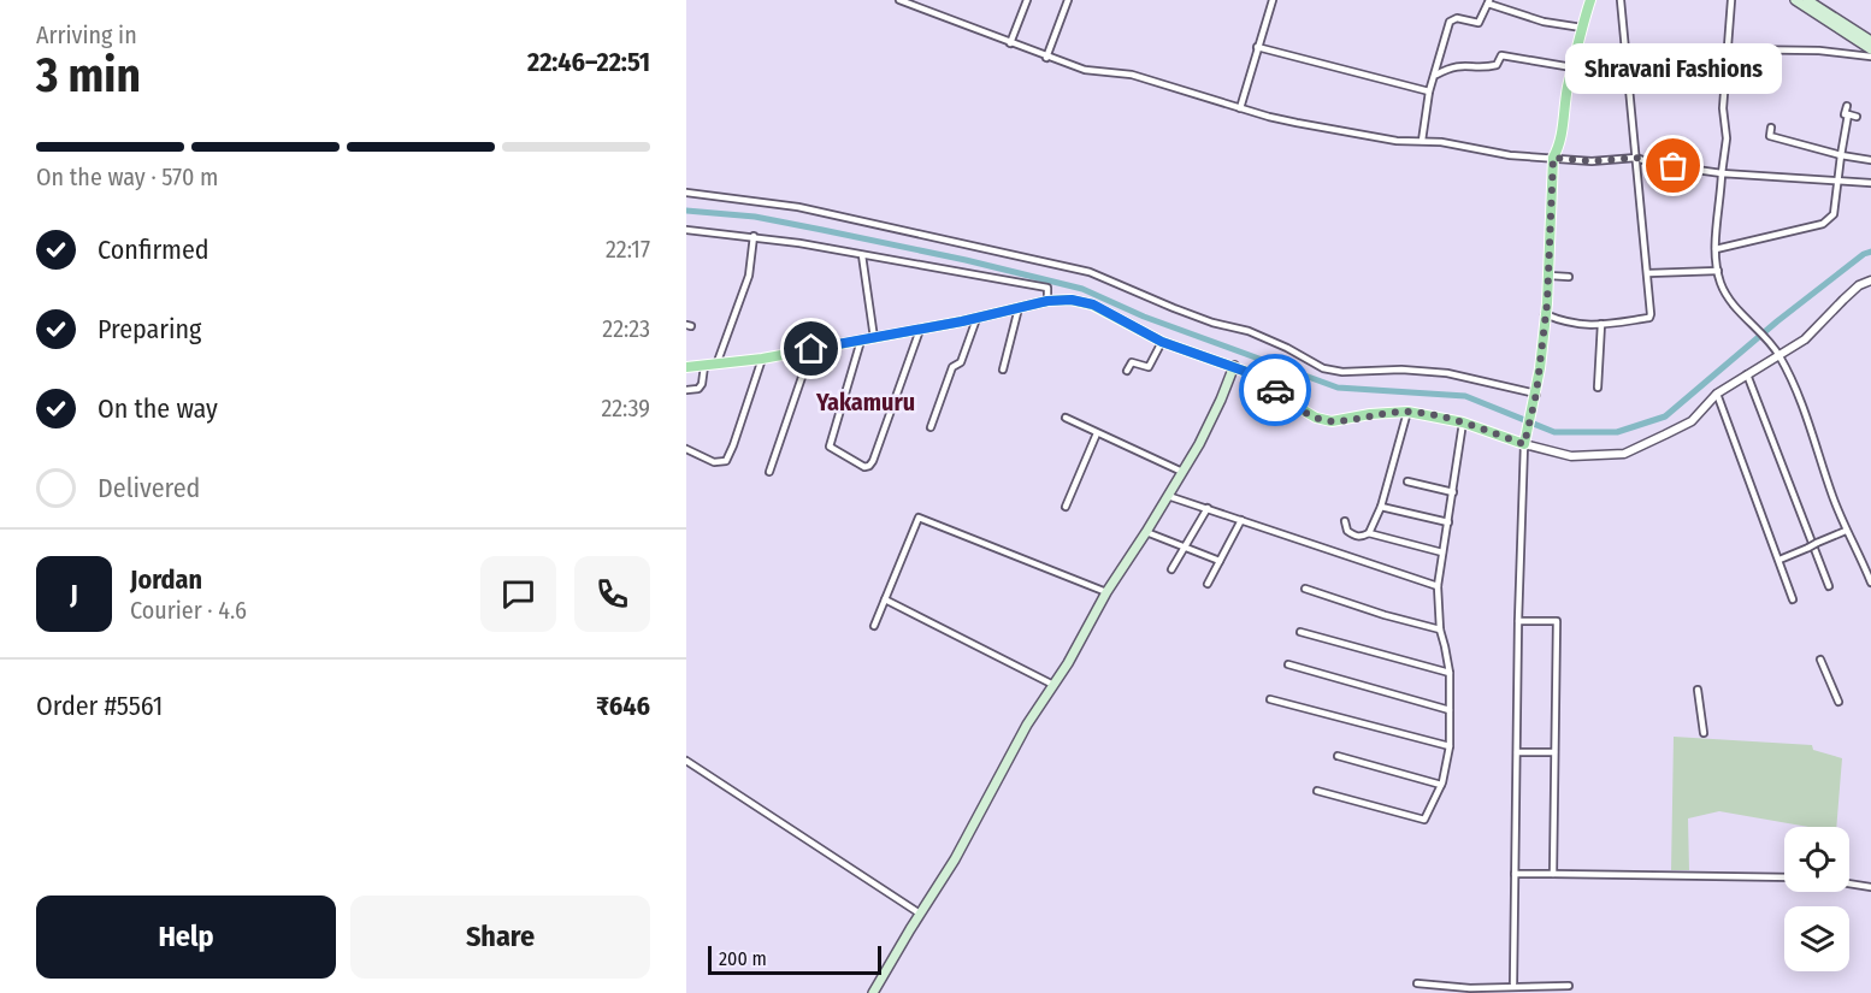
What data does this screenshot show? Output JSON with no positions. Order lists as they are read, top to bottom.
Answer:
{
  "districts": ["Yakamuru"],
  "places": ["Shravani Fashions"],
  "scale_bar": "200 m",
  "page": {
    "heading": ["3 min", "Arriving in", "22:46–22:51"],
    "panel": [
      "Jordan",
      "Courier · 4.6",
      "Order #5561",
      "₹646"
    ],
    "bubble": "Shravani Fashions",
    "bar": "On the way · 570 m",
    "list": [
      ["Confirmed", "22:17"],
      ["Preparing", "22:23"],
      ["On the way", "22:39"],
      "Delivered"
    ],
    "round": "J",
    "buttons": ["Help", "Share"],
    "scale": "200 m"
  }
}
